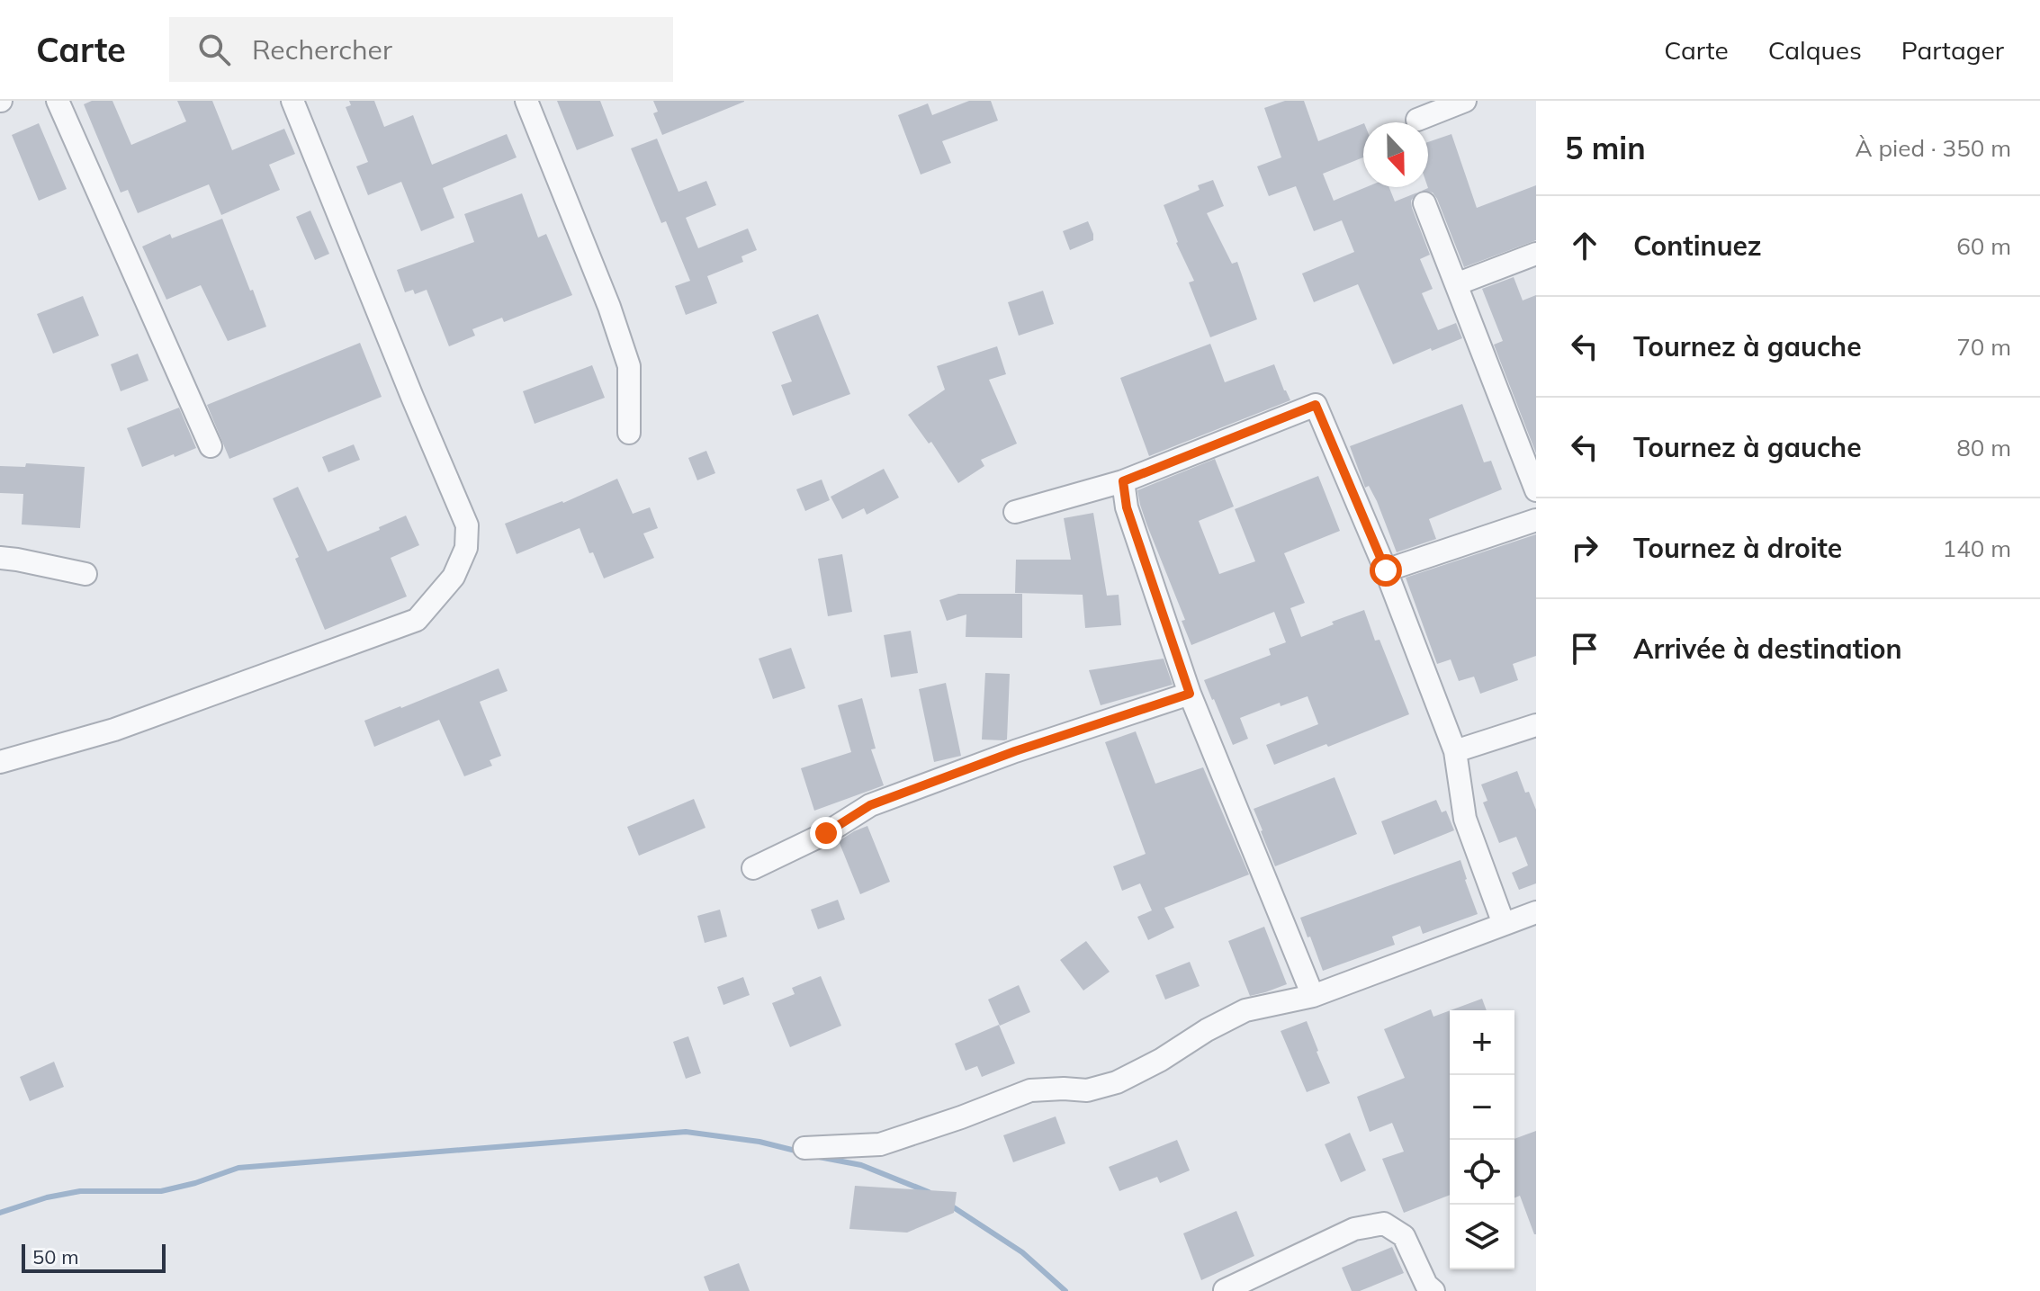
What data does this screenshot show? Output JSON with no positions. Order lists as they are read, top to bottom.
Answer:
{
  "scale_bar": "50 m",
  "north": "bottom",
  "page": {
    "header": "Carte",
    "search": "Rechercher",
    "nav": ["Carte", "Calques", "Partager"],
    "heading": ["5 min", "À pied · 350 m"],
    "list": [
      ["Continuez", "60 m"],
      ["Tournez à gauche", "70 m"],
      ["Tournez à gauche", "80 m"],
      ["Tournez à droite", "140 m"],
      "Arrivée à destination"
    ],
    "map_buttons": ["+", "−"],
    "scale": "50 m"
  }
}
